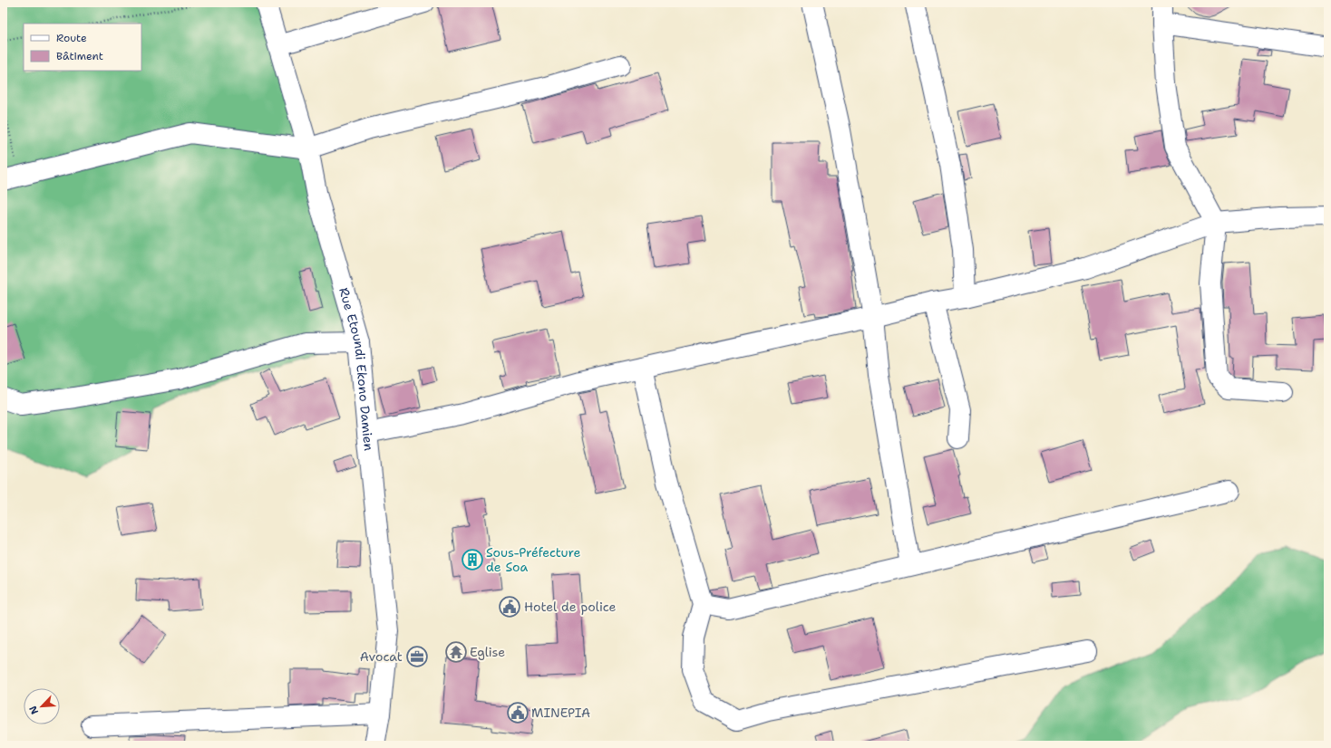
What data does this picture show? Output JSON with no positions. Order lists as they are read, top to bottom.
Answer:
{
  "streets": {
    "street": ["Rue Etoundi Ekono Damien"]
  },
  "places": {
    "building": ["Sous-Préfecture de Soa"],
    "public building": ["Hotel de police", "MINEPIA"],
    "temple": ["Eglise"],
    "office": ["Avocat"]
  },
  "legend": ["Route", "Bâtiment"],
  "north": "bottom left"
}
